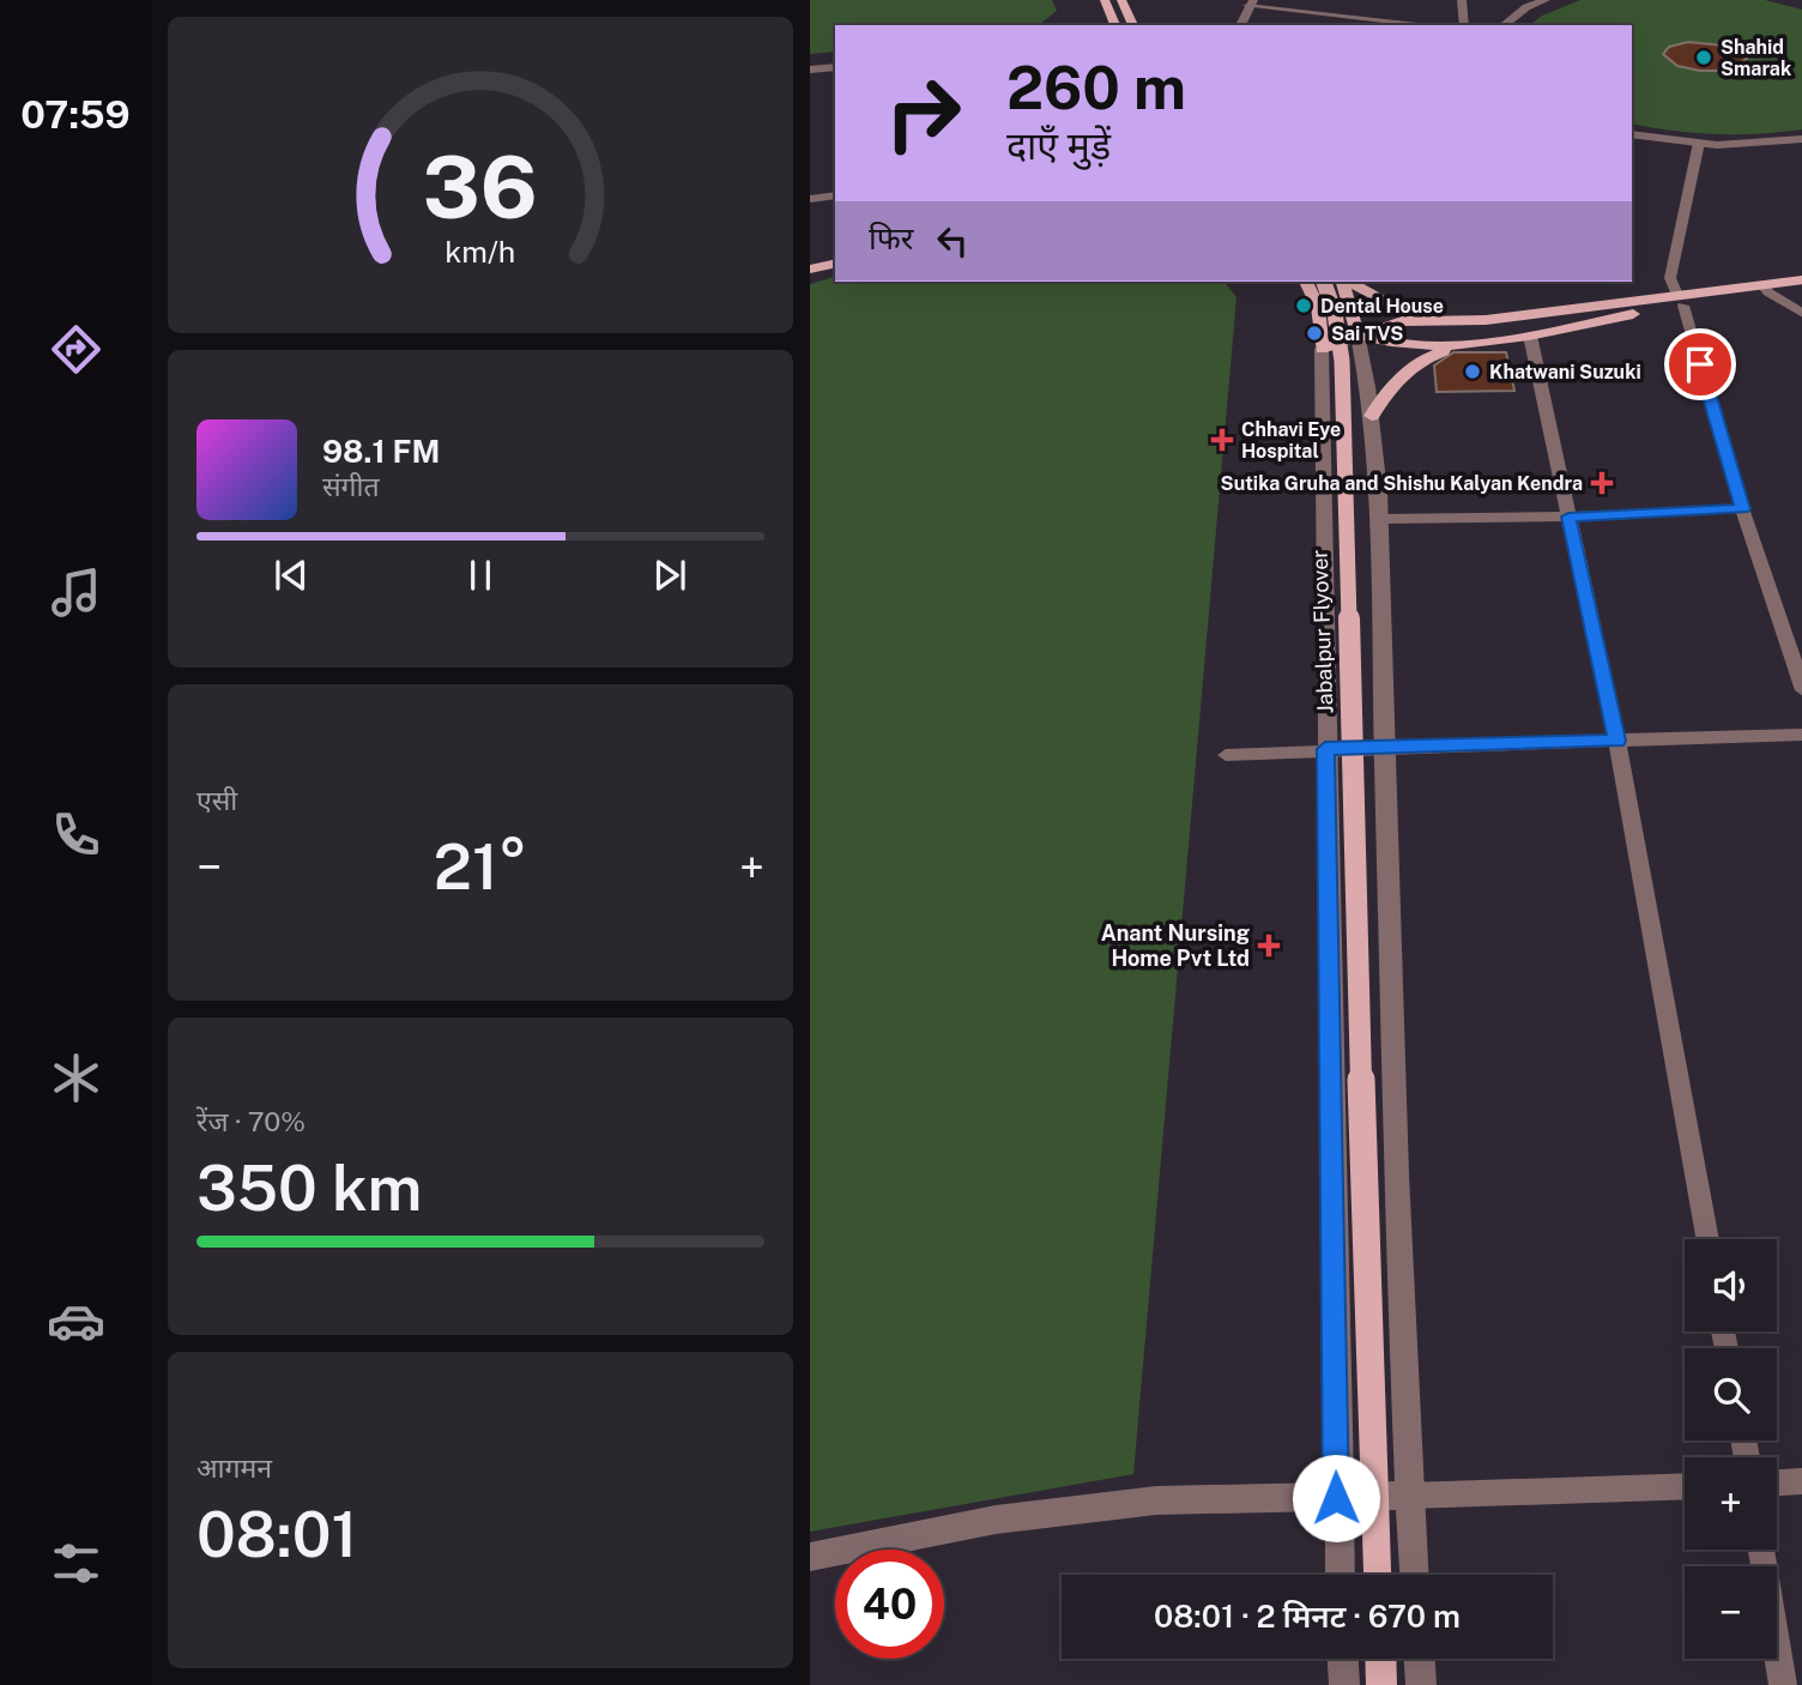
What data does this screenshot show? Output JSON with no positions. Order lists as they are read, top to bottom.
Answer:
{
  "streets": {
    "main road": ["Jabalpur Flyover"]
  },
  "places": {
    "other": [
      "Shahid Smarak",
      "Dental House",
      "Sai TVS",
      "Khatwani Suzuki"
    ],
    "health": ["Chhavi Eye Hospital", "Sutika Gruha and Shishu Kalyan Kendra", "Anant Nursing Home Pvt Ltd"]
  },
  "page": {
    "tabs": "07:59",
    "turn": ["260 m", "दाएँ मुड़ें"],
    "then": "फिर",
    "song": ["98.1 FM", "संगीत"],
    "tile": [
      "एसी",
      ["रेंज · 70%", "350 km"],
      ["आगमन", "08:01"]
    ],
    "heat": ["−", "21°", "+"],
    "map_buttons": ["+", "−"],
    "limit": "40",
    "trip": "08:01 · 2 मिनट · 670 m",
    "gauge": ["36", "km/h"]
  }
}
